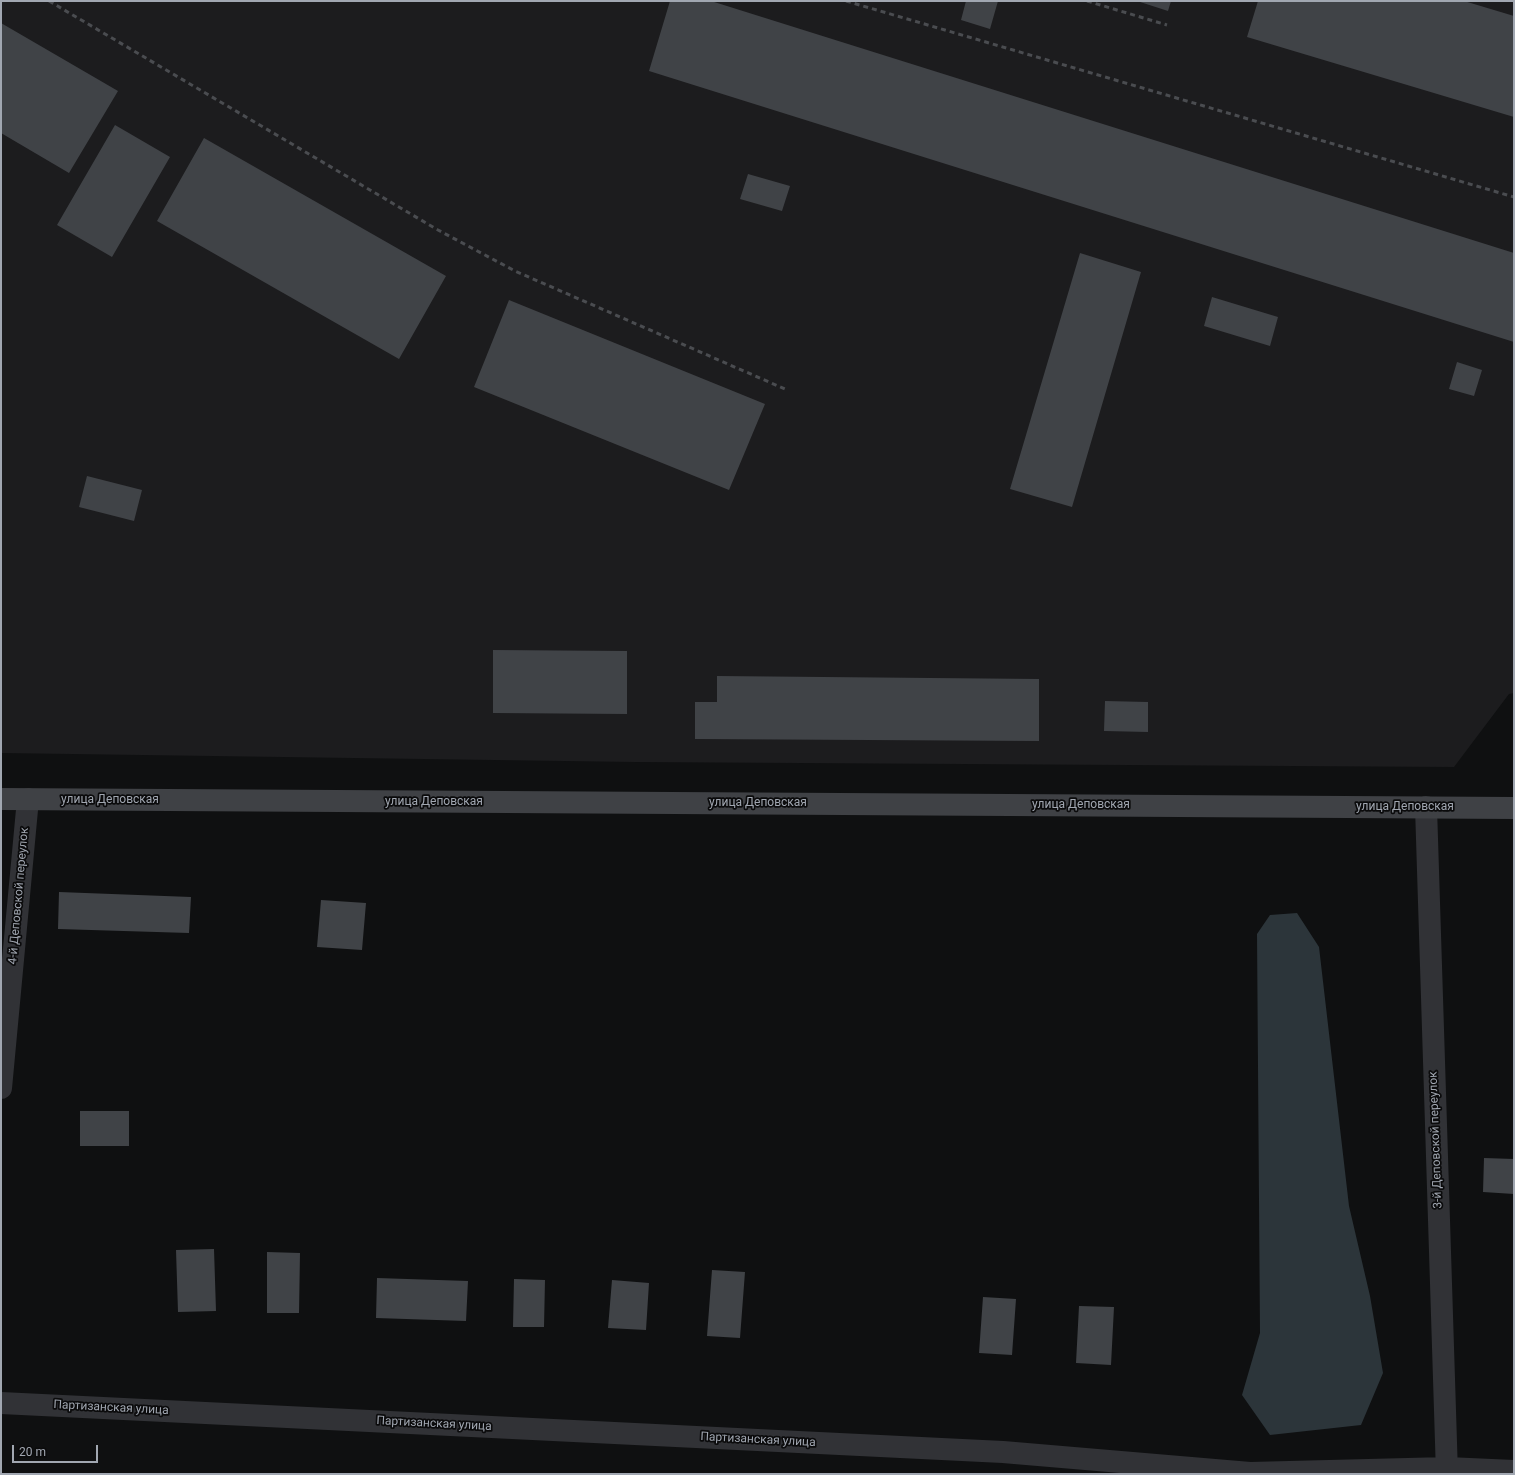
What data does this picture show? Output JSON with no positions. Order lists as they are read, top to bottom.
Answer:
{
  "streets": {
    "street": [
      "улица Деповская",
      "4-й Деповской переулок",
      "3-й Деповской переулок",
      "Партизанская улица"
    ]
  },
  "crossings": [
    ["улица Деповская", "4-й Деповской переулок"],
    ["улица Деповская", "3-й Деповской переулок"],
    ["3-й Деповской переулок", "Партизанская улица"]
  ],
  "scale_bar": "20 m"
}
